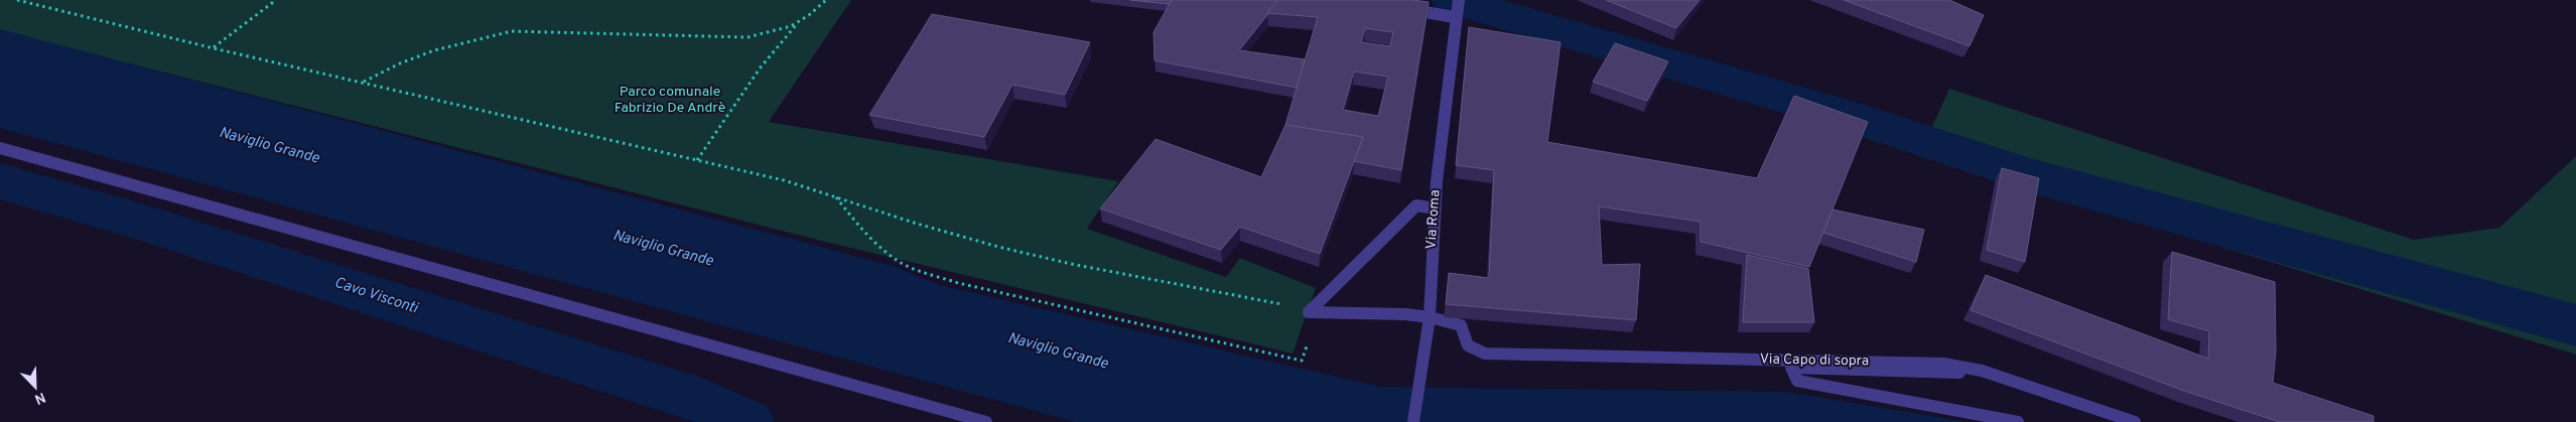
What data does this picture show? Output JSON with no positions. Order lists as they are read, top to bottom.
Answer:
{
  "streets": {
    "street": ["Via Roma", "Via Capo di sopra"]
  },
  "crossings": [
    ["Via Roma", "Via Capo di sopra"]
  ],
  "water": ["Naviglio Grande", "Cavo Visconti"],
  "parks": ["Parco comunale Fabrizio De Andrè"],
  "north": "bottom right"
}
